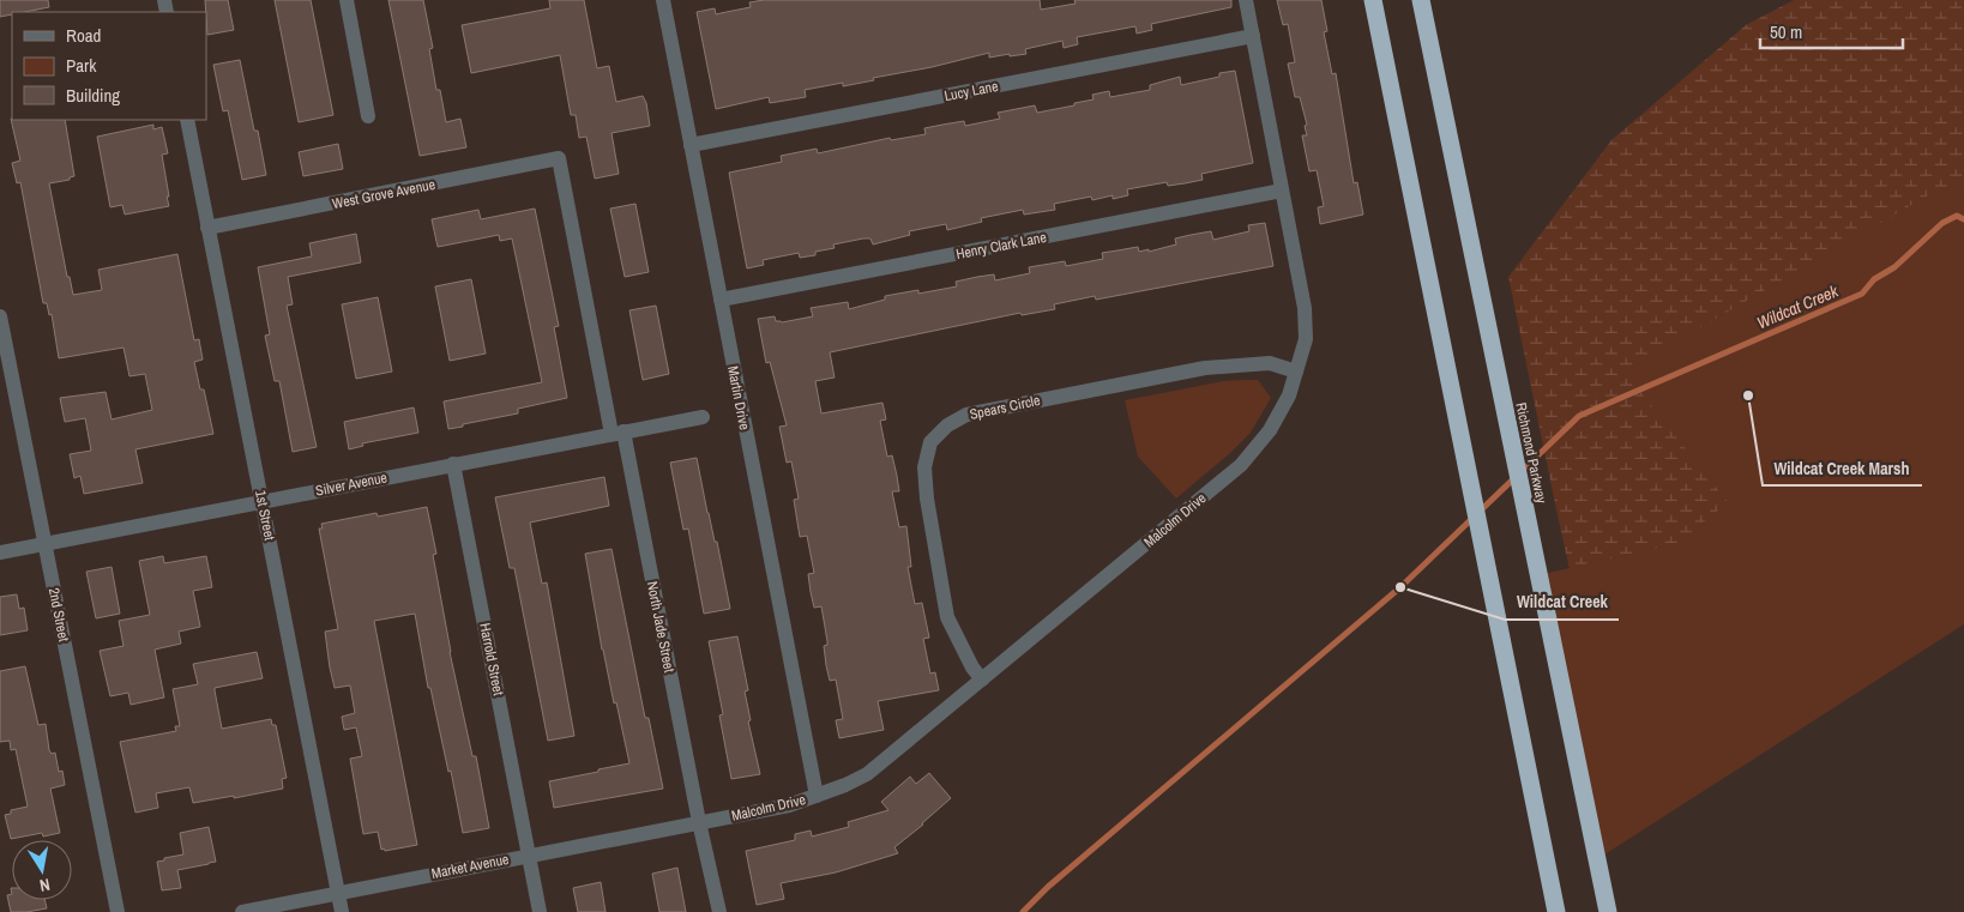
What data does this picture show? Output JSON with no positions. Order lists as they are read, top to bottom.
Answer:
{
  "streets": {
    "highway": ["Richmond Parkway"],
    "street": [
      "Lucy Lane",
      "West Grove Avenue",
      "Henry Clark Lane",
      "Martin Drive",
      "Spears Circle",
      "Silver Avenue",
      "1st Street",
      "Malcolm Drive",
      "2nd Street",
      "North Jade Street",
      "Harrold Street",
      "Market Avenue"
    ]
  },
  "crossings": [
    ["Lucy Lane", "Martin Drive"],
    ["Lucy Lane", "Malcolm Drive"],
    ["West Grove Avenue", "1st Street"],
    ["West Grove Avenue", "North Jade Street"],
    ["Henry Clark Lane", "Martin Drive"],
    ["Henry Clark Lane", "Malcolm Drive"],
    ["Martin Drive", "Malcolm Drive"],
    ["Spears Circle", "Malcolm Drive"],
    ["Silver Avenue", "1st Street"],
    ["Silver Avenue", "2nd Street"],
    ["Silver Avenue", "North Jade Street"],
    ["Silver Avenue", "Harrold Street"],
    ["1st Street", "Market Avenue"],
    ["Malcolm Drive", "North Jade Street"],
    ["Malcolm Drive", "Market Avenue"],
    ["North Jade Street", "Market Avenue"],
    ["Harrold Street", "Market Avenue"]
  ],
  "water": ["Wildcat Creek"],
  "places": ["Wildcat Creek Marsh", "Wildcat Creek"],
  "legend": ["Road", "Park", "Building"],
  "scale_bar": "50 m",
  "north": "bottom"
}
